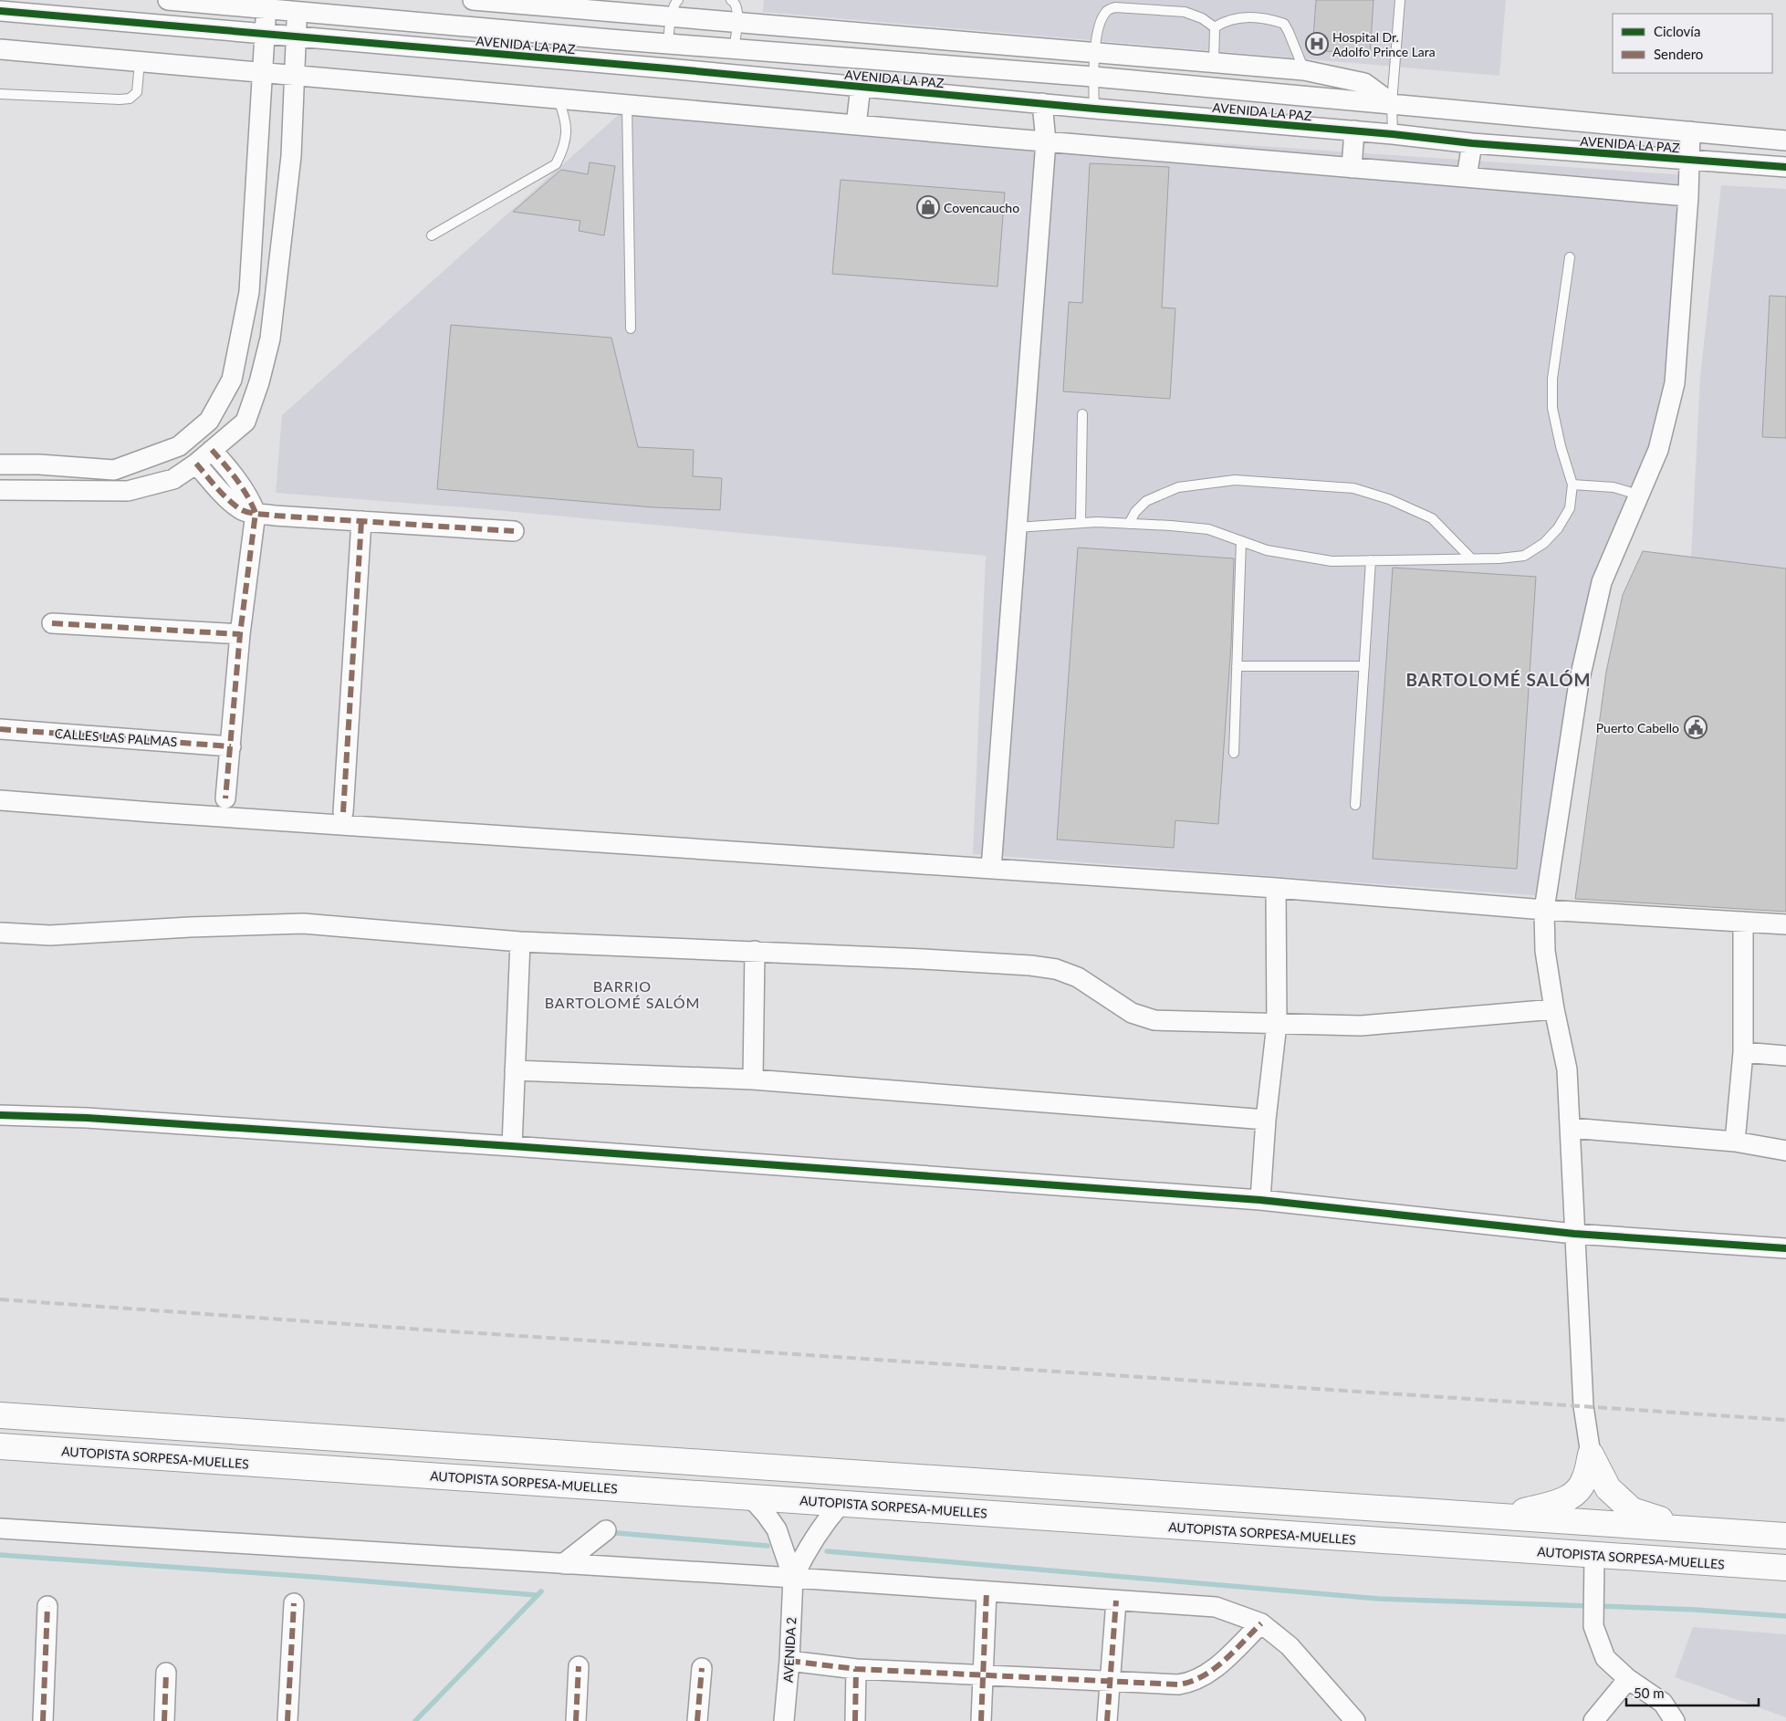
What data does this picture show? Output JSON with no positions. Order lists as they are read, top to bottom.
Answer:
{
  "streets": {
    "main road": ["AUTOPISTA SORPESA-MUELLES"],
    "street": ["AVENIDA LA PAZ", "CALLES LAS PALMAS", "AVENIDA 2"]
  },
  "districts": ["BARTOLOMÉ SALÓM", "BARRIO BARTOLOMÉ SALÓM"],
  "places": {
    "hospital": ["Hospital Dr. Adolfo Prince Lara"],
    "shop": ["Covencaucho"],
    "public building": ["Puerto Cabello"]
  },
  "legend": ["Ciclovía", "Sendero"],
  "scale_bar": "50 m"
}
